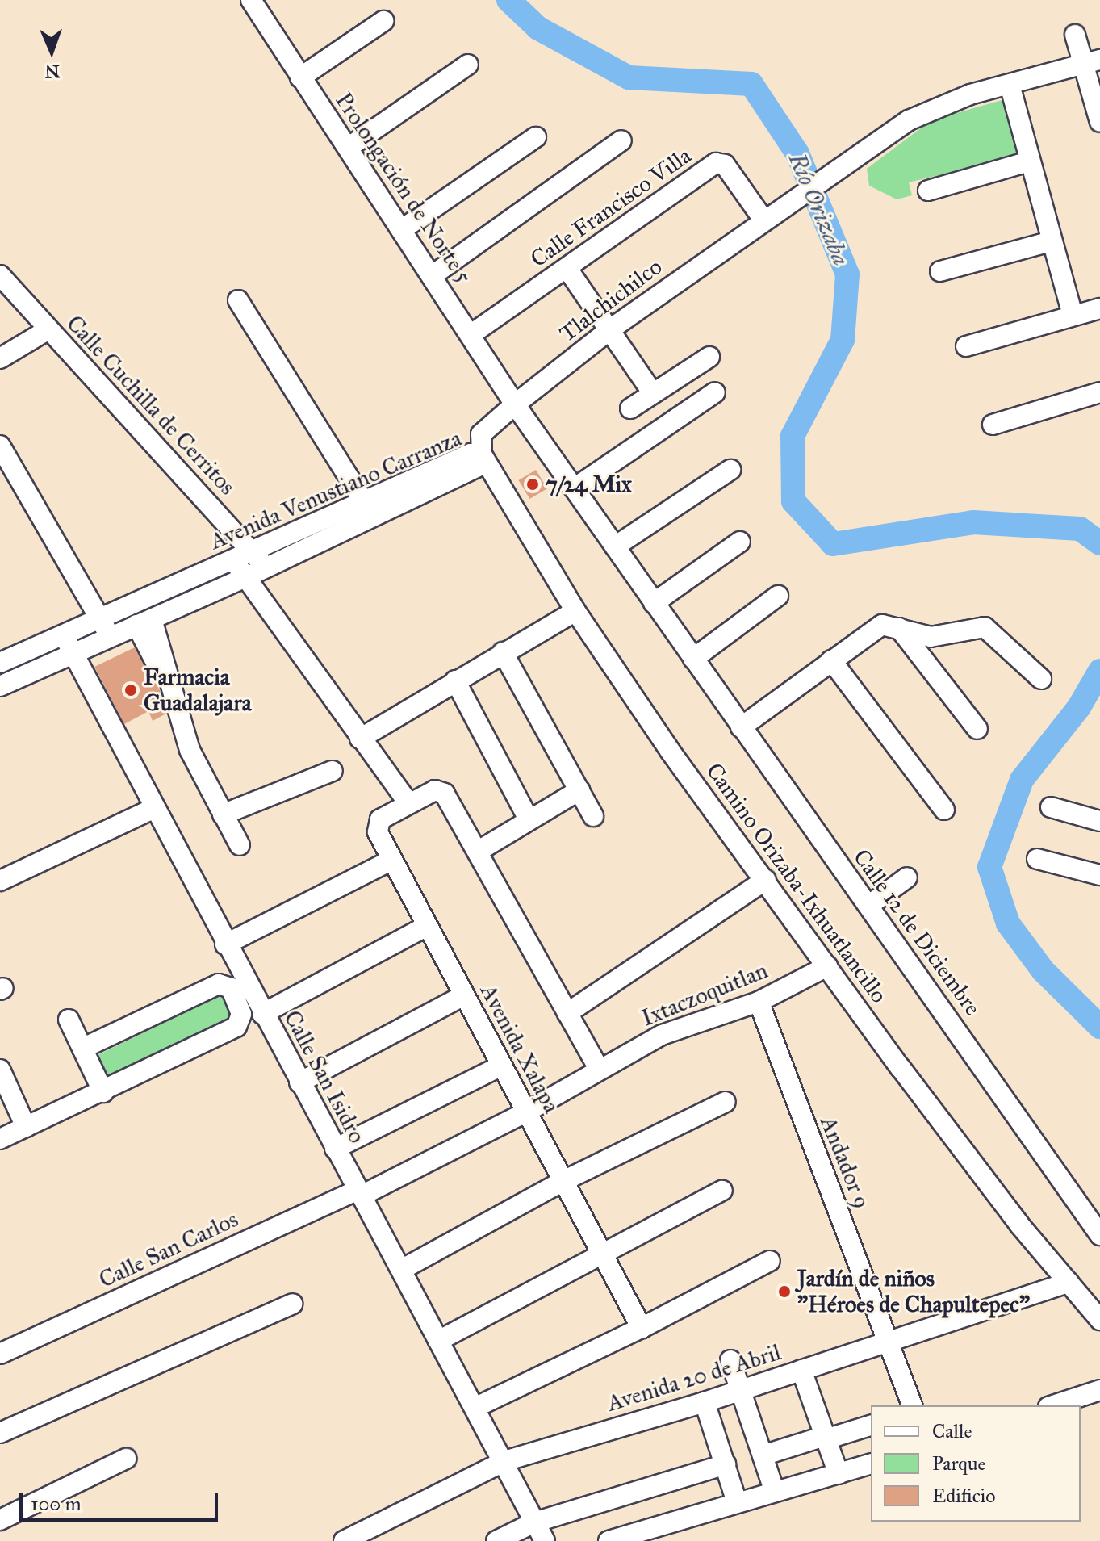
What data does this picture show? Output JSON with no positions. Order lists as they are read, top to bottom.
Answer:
{
  "streets": {
    "street": [
      "Prolongación de Norte 5",
      "Calle Francisco Villa",
      "Tlalchichilco",
      "Calle Cuchilla de Cerritos",
      "Avenida Venustiano Carranza",
      "Camino Orizaba-Ixhuatlancillo",
      "Calle 12 de Diciembre",
      "Ixtaczoquitlan",
      "Avenida Xalapa",
      "Calle San Isidro",
      "Andador 9",
      "Calle San Carlos",
      "Avenida 20 de Abril"
    ]
  },
  "crossings": [
    ["Prolongación de Norte 5", "Calle Francisco Villa"],
    ["Prolongación de Norte 5", "Tlalchichilco"],
    ["Prolongación de Norte 5", "Calle 12 de Diciembre"],
    ["Calle Francisco Villa", "Tlalchichilco"],
    ["Tlalchichilco", "Avenida Venustiano Carranza"],
    ["Tlalchichilco", "Camino Orizaba-Ixhuatlancillo"],
    ["Calle Cuchilla de Cerritos", "Avenida Venustiano Carranza"],
    ["Avenida Venustiano Carranza", "Camino Orizaba-Ixhuatlancillo"],
    ["Avenida Venustiano Carranza", "Calle San Isidro"],
    ["Camino Orizaba-Ixhuatlancillo", "Ixtaczoquitlan"],
    ["Camino Orizaba-Ixhuatlancillo", "Avenida 20 de Abril"],
    ["Ixtaczoquitlan", "Avenida Xalapa"],
    ["Ixtaczoquitlan", "Calle San Isidro"],
    ["Ixtaczoquitlan", "Andador 9"],
    ["Ixtaczoquitlan", "Calle San Carlos"],
    ["Calle San Isidro", "Calle San Carlos"],
    ["Calle San Isidro", "Avenida 20 de Abril"],
    ["Andador 9", "Avenida 20 de Abril"]
  ],
  "water": ["Río Orizaba"],
  "places": ["7/24 Mix", "Farmacia Guadalajara", "Jardín de niños \"Héroes de Chapultepec\""],
  "legend": ["Calle", "Parque", "Edificio"],
  "scale_bar": "100 m",
  "north": "bottom"
}
